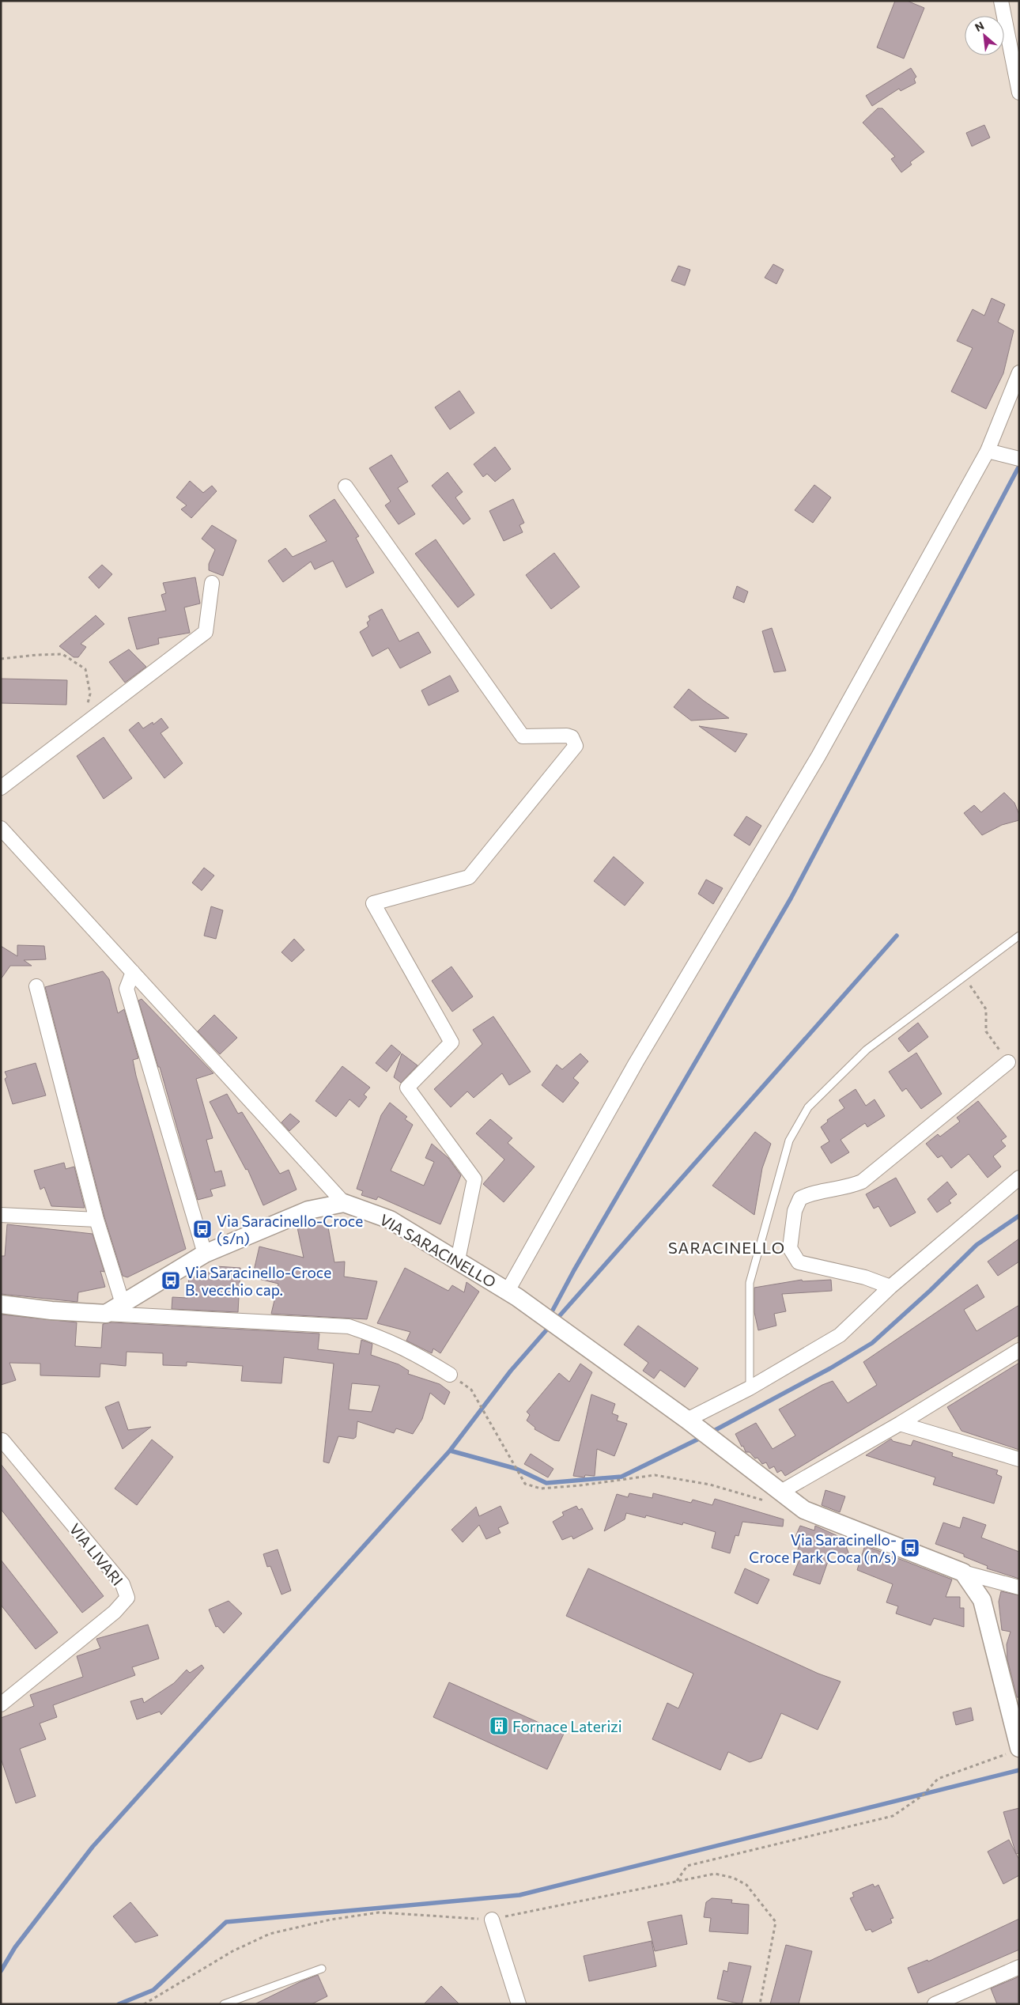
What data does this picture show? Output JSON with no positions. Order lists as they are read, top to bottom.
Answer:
{
  "streets": {
    "street": ["VIA SARACINELLO", "VIA LIVARI"]
  },
  "districts": ["SARACINELLO"],
  "places": {
    "bus stop": ["Via Saracinello-Croce (s/n)", "Via Saracinello-Croce B. vecchio cap.", "Via Saracinello- Croce Park Coca (n/s)"],
    "building": ["Fornace Laterizi"]
  },
  "north": "top left"
}
